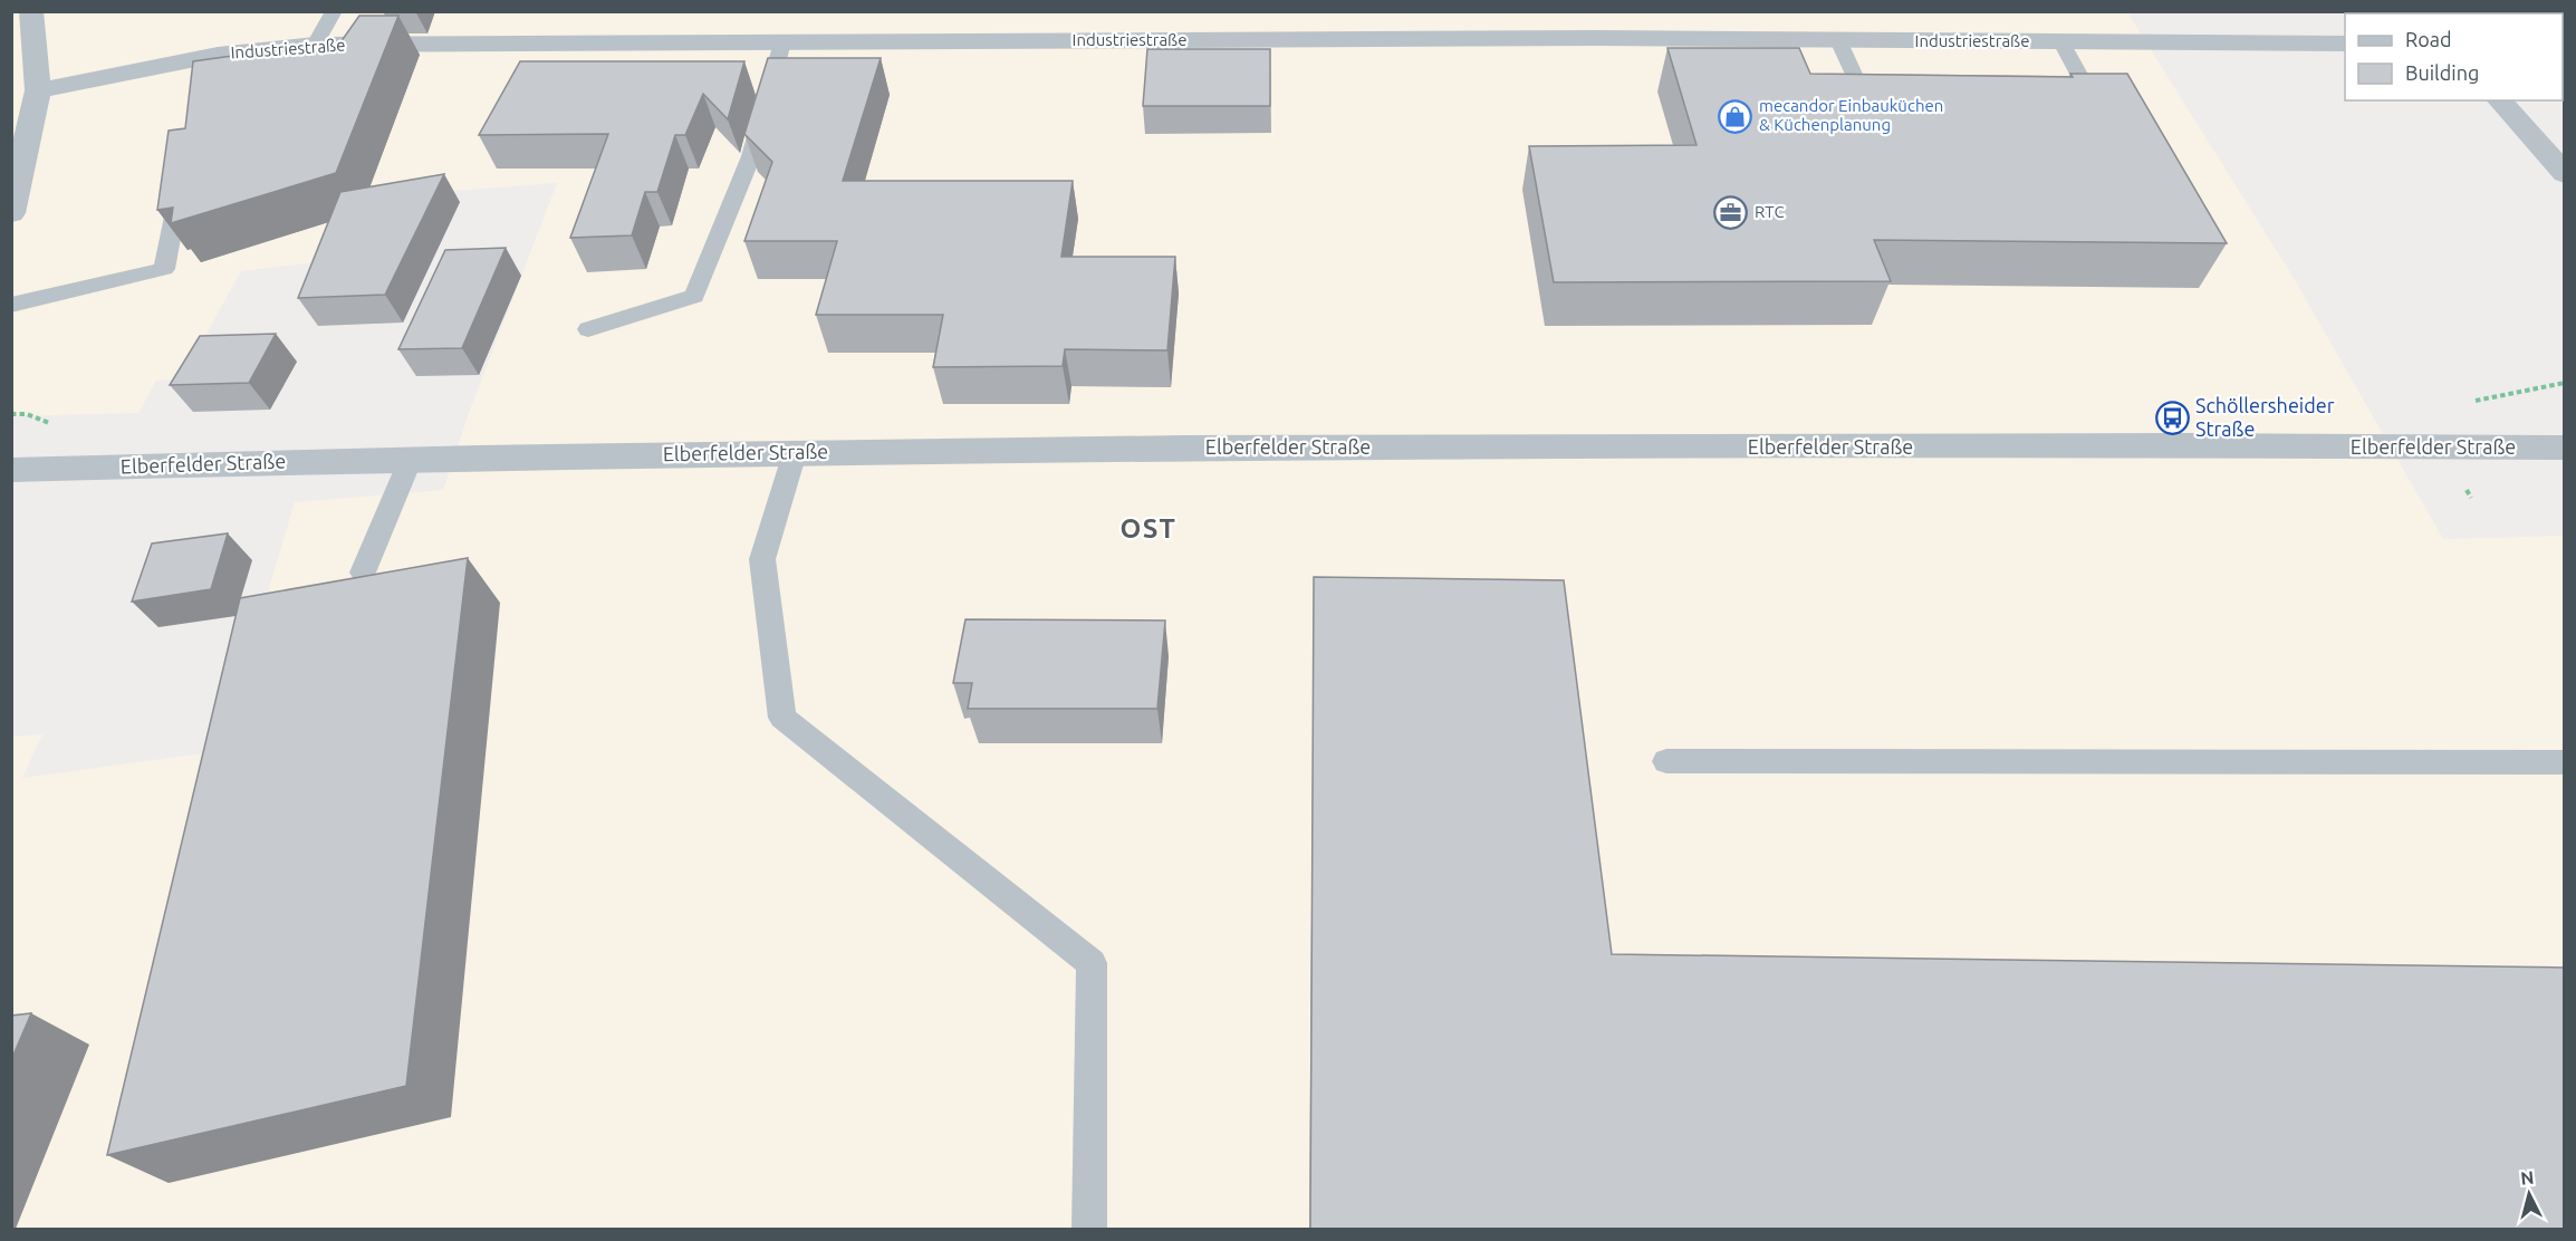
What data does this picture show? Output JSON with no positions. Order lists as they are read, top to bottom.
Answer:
{
  "streets": {
    "street": ["Industriestraße", "Elberfelder Straße"]
  },
  "districts": ["OST"],
  "places": {
    "shop": ["mecandor Einbauküchen & Küchenplanung"],
    "office": ["RTC"],
    "bus stop": ["Schöllersheider Straße"]
  },
  "legend": ["Road", "Building"],
  "north": "top"
}
